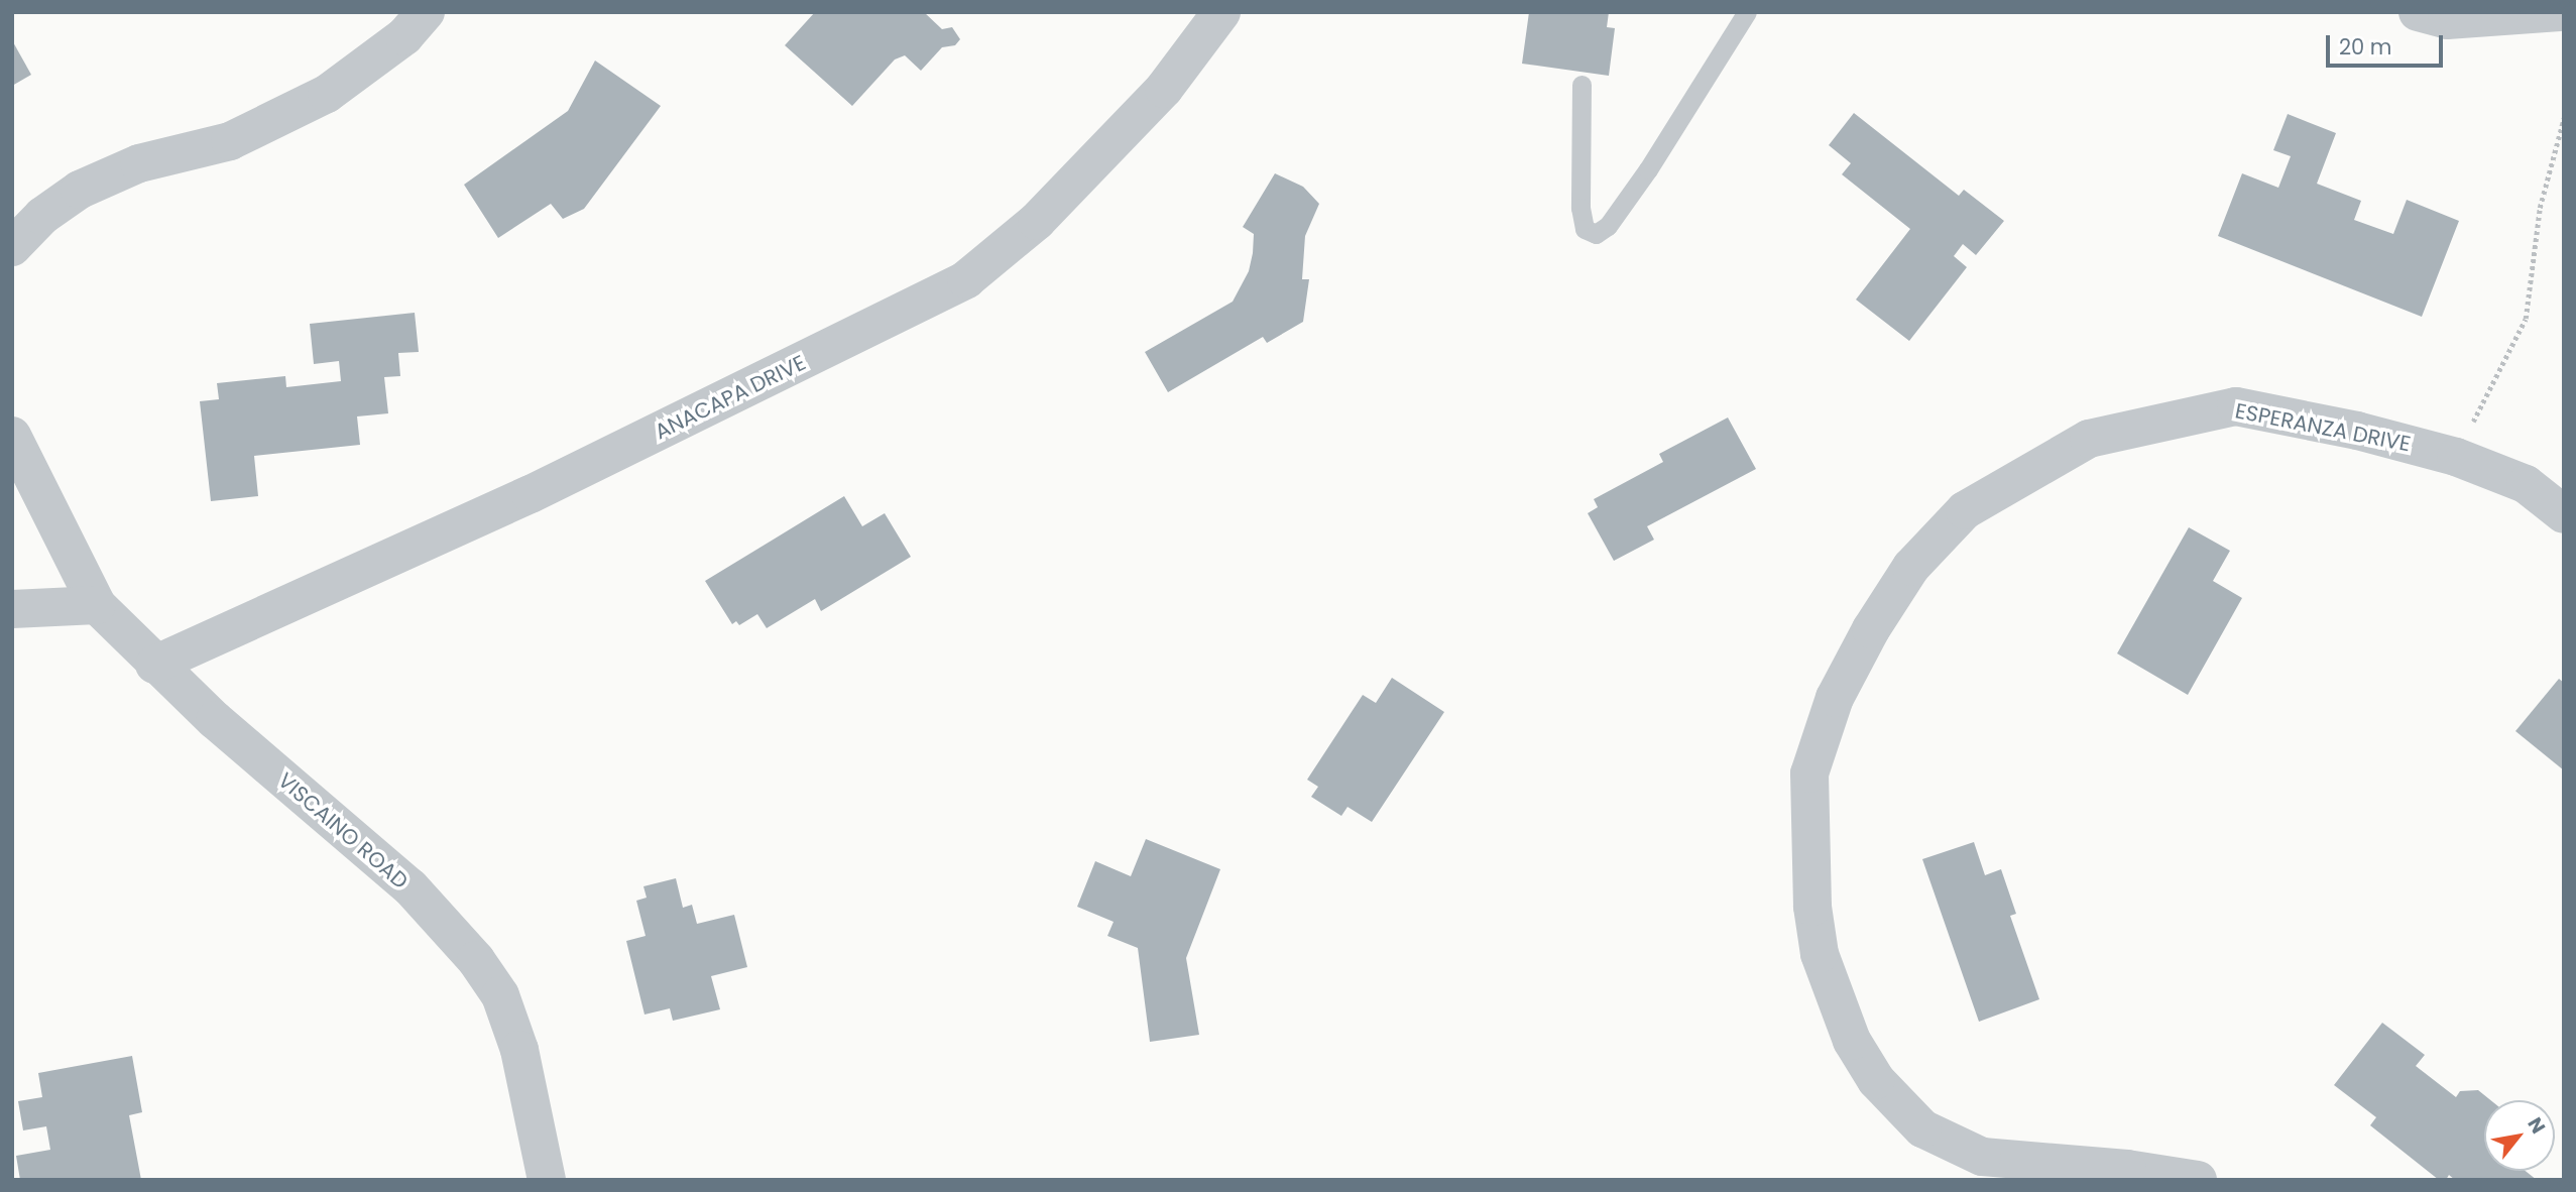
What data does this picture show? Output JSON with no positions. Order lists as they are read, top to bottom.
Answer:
{
  "streets": {
    "street": ["ANACAPA DRIVE", "ESPERANZA DRIVE", "VISCAINO ROAD"]
  },
  "crossings": [
    ["ANACAPA DRIVE", "VISCAINO ROAD"]
  ],
  "scale_bar": "20 m",
  "north": "top right"
}
